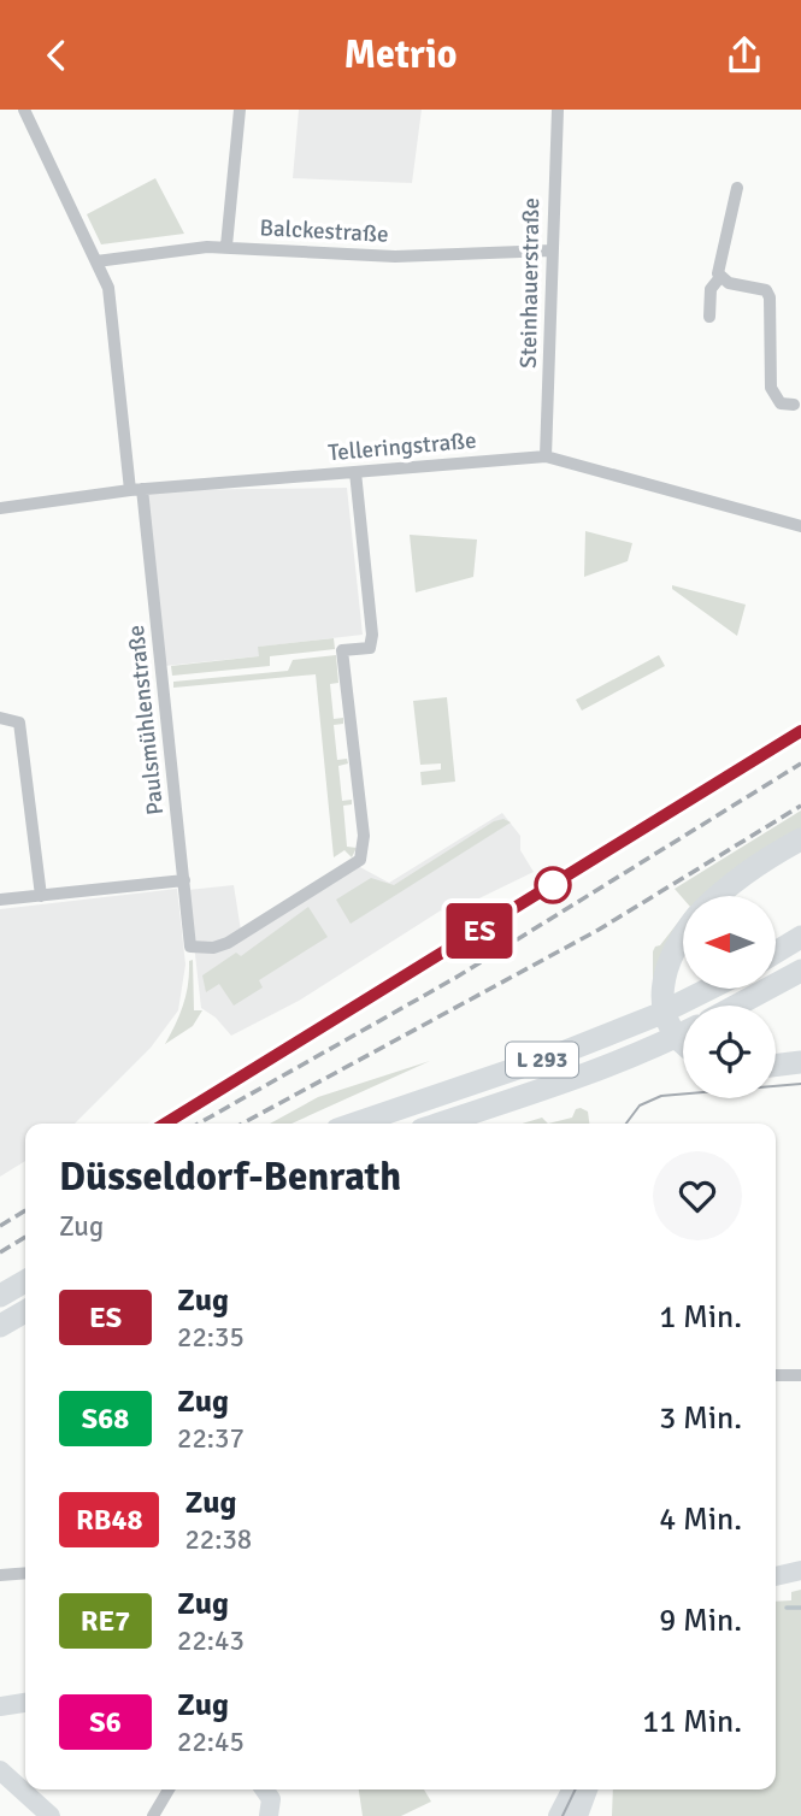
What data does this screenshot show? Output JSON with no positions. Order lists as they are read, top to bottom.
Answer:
{
  "streets": {
    "highway": ["L 293"],
    "street": [
      "Balckestraße",
      "Steinhauerstraße",
      "Telleringstraße",
      "Paulsmühlenstraße"
    ]
  },
  "crossings": [
    ["Balckestraße", "Steinhauerstraße"],
    ["Balckestraße", "Paulsmühlenstraße"],
    ["Steinhauerstraße", "Telleringstraße"],
    ["Telleringstraße", "Paulsmühlenstraße"]
  ],
  "north": "left",
  "page": {
    "header": "Metrio",
    "on_map": "ES",
    "heading": ["Düsseldorf-Benrath", "Zug"],
    "list": [
      {
        "mark": "ES",
        "name": "Zug",
        "note": "22:35",
        "value": "1 Min."
      },
      {
        "mark": "S68",
        "name": "Zug",
        "note": "22:37",
        "value": "3 Min."
      },
      {
        "mark": "RB48",
        "name": "Zug",
        "note": "22:38",
        "value": "4 Min."
      },
      {
        "mark": "RE7",
        "name": "Zug",
        "note": "22:43",
        "value": "9 Min."
      },
      {
        "mark": "S6",
        "name": "Zug",
        "note": "22:45",
        "value": "11 Min."
      }
    ]
  }
}
